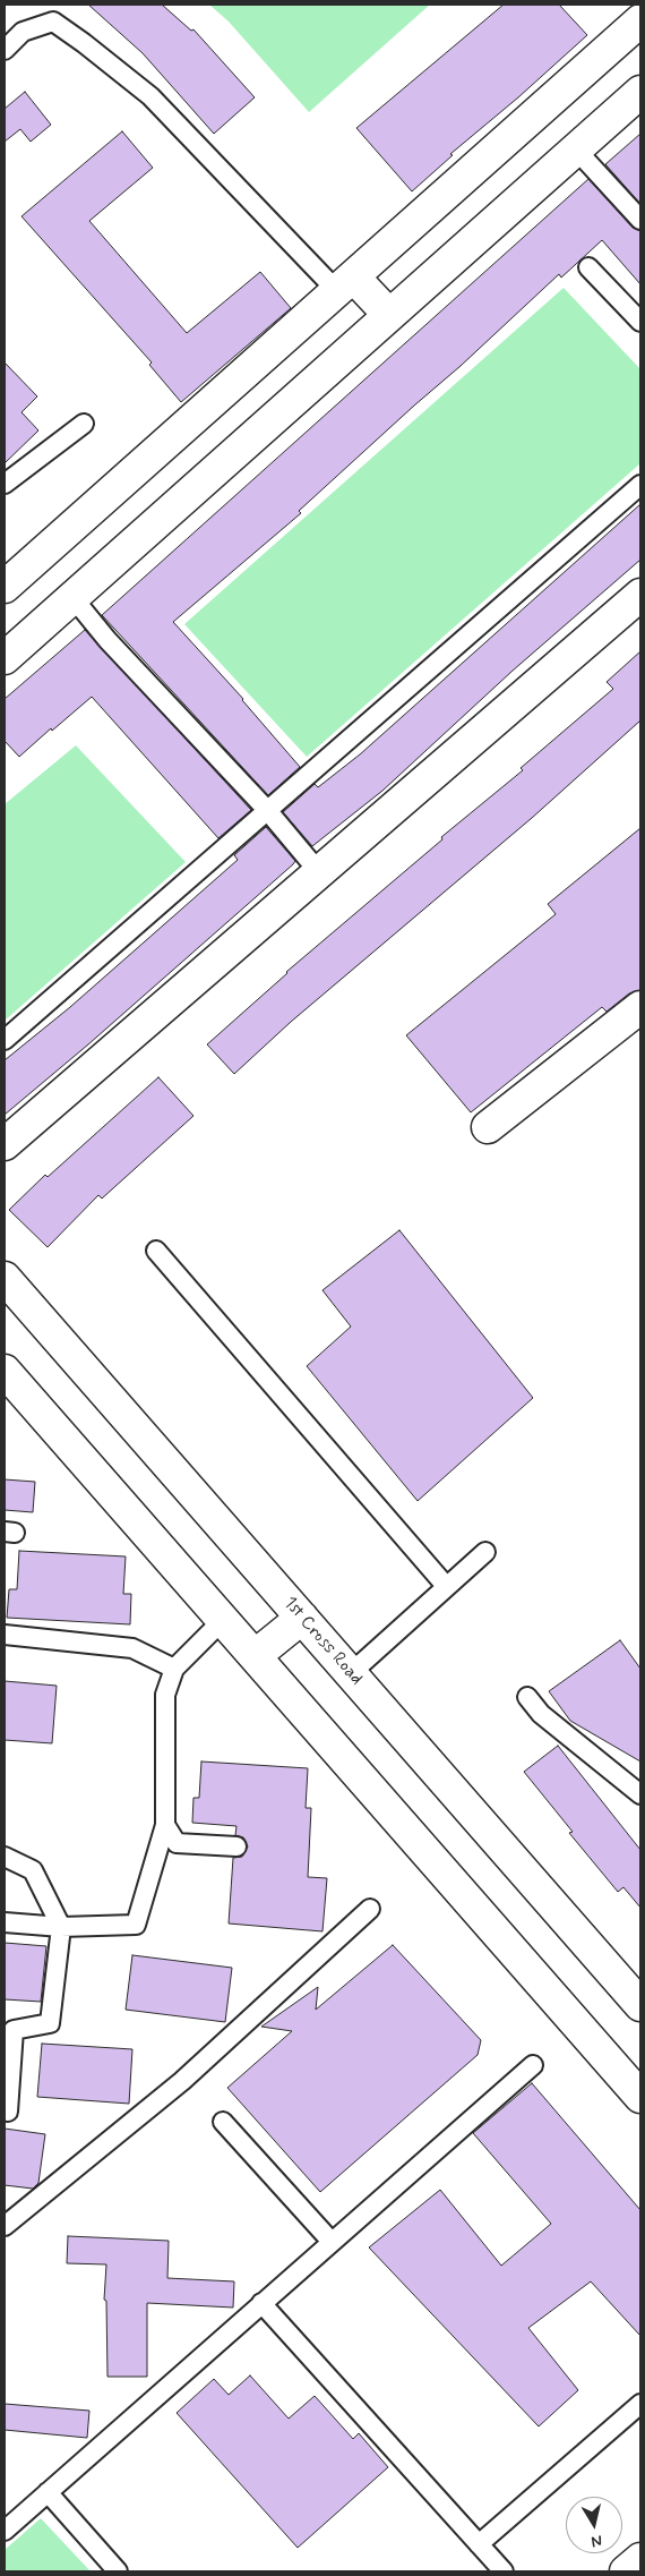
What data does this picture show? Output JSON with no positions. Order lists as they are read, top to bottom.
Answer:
{
  "streets": {
    "street": ["1st Cross Road"]
  },
  "north": "bottom"
}
